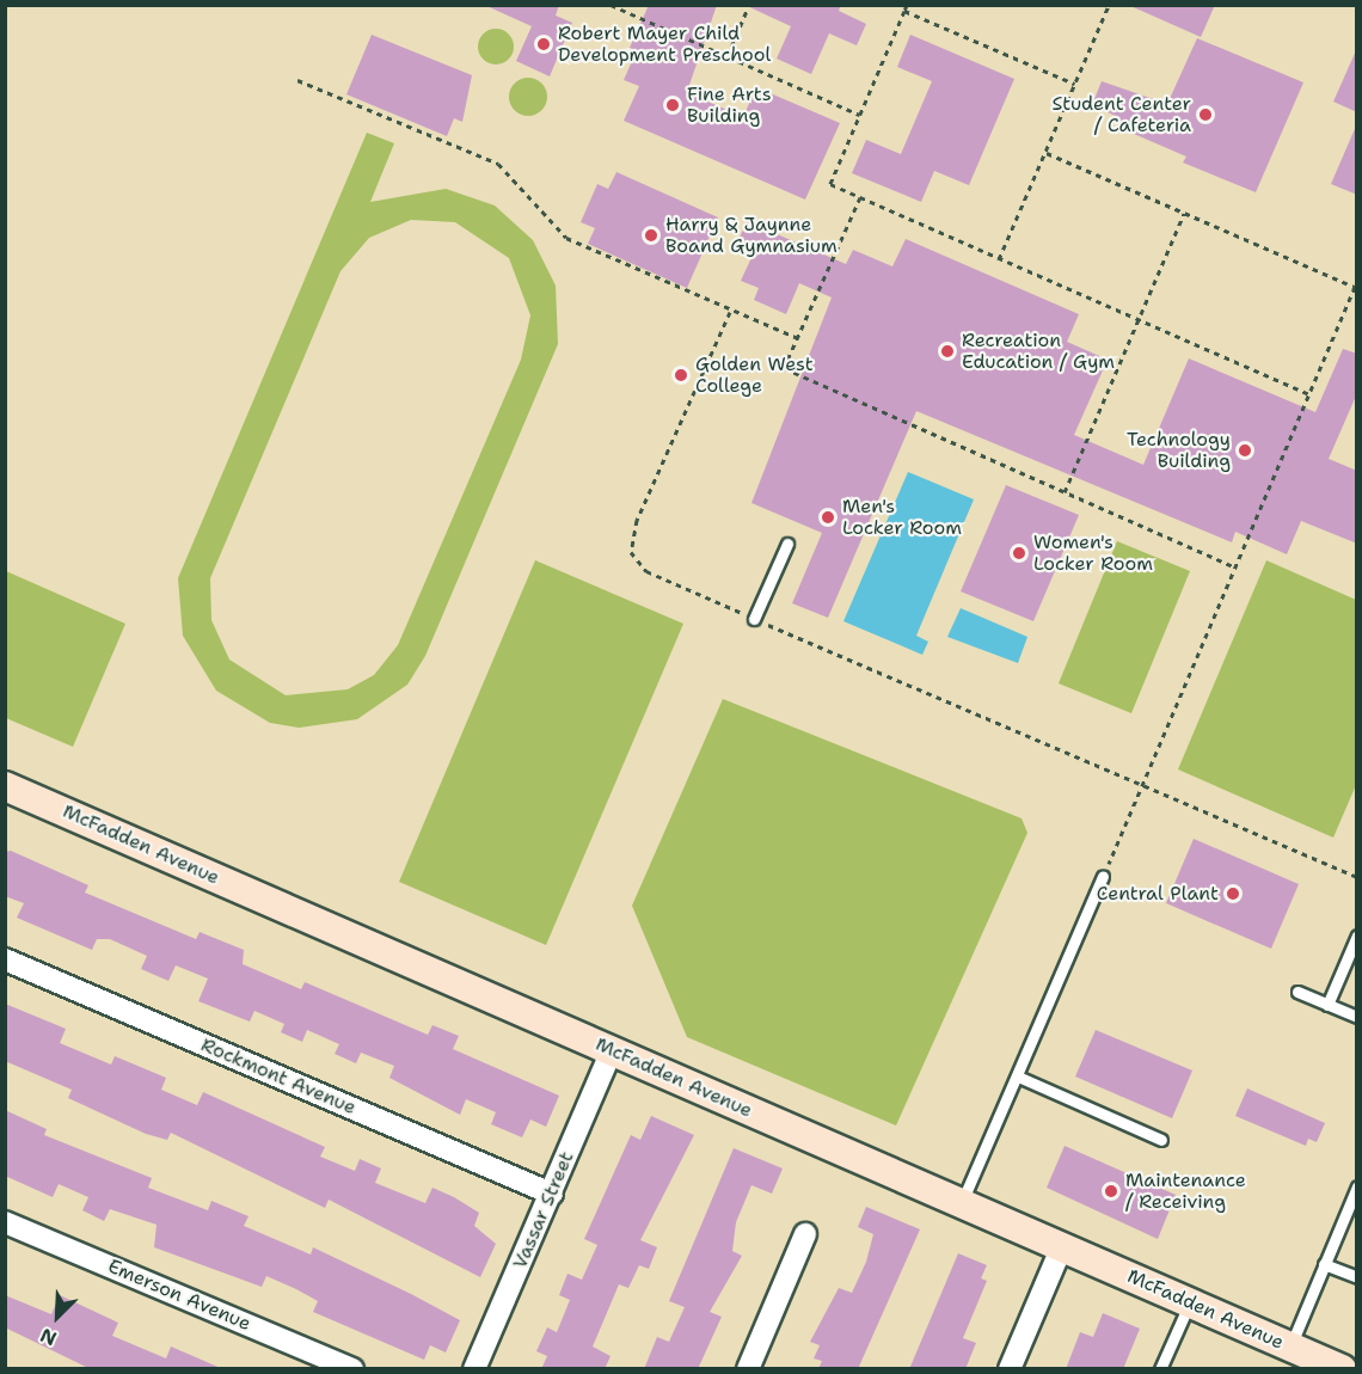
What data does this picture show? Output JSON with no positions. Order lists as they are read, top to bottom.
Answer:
{
  "streets": {
    "street": [
      "McFadden Avenue",
      "Rockmont Avenue",
      "Vassar Street",
      "Emerson Avenue"
    ]
  },
  "crossings": [
    ["McFadden Avenue", "Vassar Street"],
    ["Rockmont Avenue", "Vassar Street"]
  ],
  "places": [
    "Robert Mayer Child Development Preschool",
    "Fine Arts Building",
    "Student Center / Cafeteria",
    "Harry & Jaynne Boand Gymnasium",
    "Recreation Education / Gym",
    "Golden West College",
    "Technology Building",
    "Men's Locker Room",
    "Women's Locker Room",
    "Central Plant",
    "Maintenance / Receiving"
  ],
  "north": "bottom left"
}
